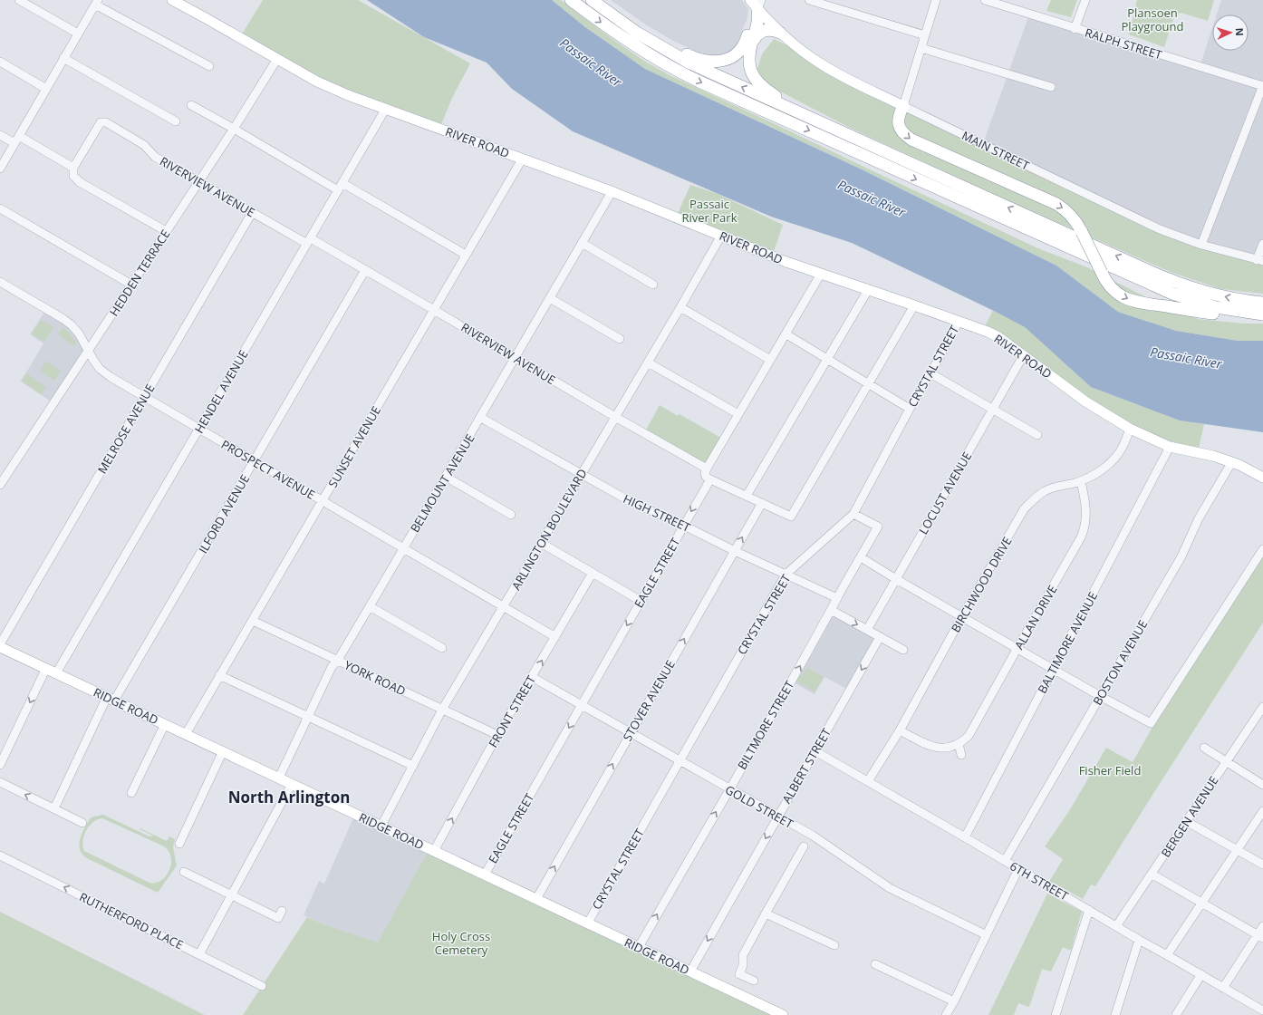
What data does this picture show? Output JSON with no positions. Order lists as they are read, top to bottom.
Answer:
{
  "streets": {
    "main road": ["RIVER ROAD", "MAIN STREET", "RIDGE ROAD"],
    "street": [
      "RALPH STREET",
      "RIVERVIEW AVENUE",
      "HEDDEN TERRACE",
      "CRYSTAL STREET",
      "HENDEL AVENUE",
      "MELROSE AVENUE",
      "SUNSET AVENUE",
      "PROSPECT AVENUE",
      "BELMOUNT AVENUE",
      "LOCUST AVENUE",
      "HIGH STREET",
      "ILFORD AVENUE",
      "ARLINGTON BOULEVARD",
      "EAGLE STREET",
      "BIRCHWOOD DRIVE",
      "ALLAN DRIVE",
      "BALTIMORE AVENUE",
      "BOSTON AVENUE",
      "YORK ROAD",
      "STOVER AVENUE",
      "FRONT STREET",
      "BILTMORE STREET",
      "ALBERT STREET",
      "GOLD STREET",
      "BERGEN AVENUE",
      "6TH STREET",
      "RUTHERFORD PLACE"
    ]
  },
  "crossings": [
    ["RIVER ROAD", "HEDDEN TERRACE"],
    ["RIVER ROAD", "CRYSTAL STREET"],
    ["RIVER ROAD", "HENDEL AVENUE"],
    ["RIVER ROAD", "SUNSET AVENUE"],
    ["RIVER ROAD", "BELMOUNT AVENUE"],
    ["RIVER ROAD", "LOCUST AVENUE"],
    ["RIVER ROAD", "ARLINGTON BOULEVARD"],
    ["RIVER ROAD", "BIRCHWOOD DRIVE"],
    ["RIVER ROAD", "BALTIMORE AVENUE"],
    ["RIVER ROAD", "BOSTON AVENUE"],
    ["RIVERVIEW AVENUE", "HEDDEN TERRACE"],
    ["RIVERVIEW AVENUE", "HENDEL AVENUE"],
    ["RIVERVIEW AVENUE", "MELROSE AVENUE"],
    ["RIVERVIEW AVENUE", "SUNSET AVENUE"],
    ["RIVERVIEW AVENUE", "BELMOUNT AVENUE"],
    ["RIVERVIEW AVENUE", "ILFORD AVENUE"],
    ["RIVERVIEW AVENUE", "ARLINGTON BOULEVARD"],
    ["HEDDEN TERRACE", "PROSPECT AVENUE"],
    ["CRYSTAL STREET", "HIGH STREET"],
    ["CRYSTAL STREET", "RIDGE ROAD"],
    ["CRYSTAL STREET", "BILTMORE STREET"],
    ["CRYSTAL STREET", "GOLD STREET"],
    ["HENDEL AVENUE", "PROSPECT AVENUE"],
    ["HENDEL AVENUE", "RIDGE ROAD"],
    ["MELROSE AVENUE", "PROSPECT AVENUE"],
    ["MELROSE AVENUE", "RIDGE ROAD"],
    ["SUNSET AVENUE", "PROSPECT AVENUE"],
    ["SUNSET AVENUE", "YORK ROAD"],
    ["SUNSET AVENUE", "RIDGE ROAD"],
    ["PROSPECT AVENUE", "BELMOUNT AVENUE"],
    ["PROSPECT AVENUE", "ILFORD AVENUE"],
    ["PROSPECT AVENUE", "ARLINGTON BOULEVARD"],
    ["PROSPECT AVENUE", "FRONT STREET"],
    ["BELMOUNT AVENUE", "HIGH STREET"],
    ["BELMOUNT AVENUE", "YORK ROAD"],
    ["BELMOUNT AVENUE", "RIDGE ROAD"],
    ["HIGH STREET", "ARLINGTON BOULEVARD"],
    ["HIGH STREET", "EAGLE STREET"],
    ["HIGH STREET", "STOVER AVENUE"],
    ["HIGH STREET", "BILTMORE STREET"],
    ["ILFORD AVENUE", "RIDGE ROAD"],
    ["ARLINGTON BOULEVARD", "YORK ROAD"],
    ["ARLINGTON BOULEVARD", "RIDGE ROAD"],
    ["EAGLE STREET", "RIDGE ROAD"],
    ["EAGLE STREET", "GOLD STREET"],
    ["BIRCHWOOD DRIVE", "ALLAN DRIVE"],
    ["BIRCHWOOD DRIVE", "6TH STREET"],
    ["BALTIMORE AVENUE", "6TH STREET"],
    ["BOSTON AVENUE", "6TH STREET"],
    ["YORK ROAD", "FRONT STREET"],
    ["STOVER AVENUE", "RIDGE ROAD"],
    ["STOVER AVENUE", "GOLD STREET"],
    ["RIDGE ROAD", "FRONT STREET"],
    ["RIDGE ROAD", "BILTMORE STREET"],
    ["RIDGE ROAD", "ALBERT STREET"],
    ["FRONT STREET", "GOLD STREET"],
    ["BILTMORE STREET", "GOLD STREET"],
    ["ALBERT STREET", "GOLD STREET"],
    ["ALBERT STREET", "6TH STREET"],
    ["BERGEN AVENUE", "6TH STREET"]
  ],
  "one_way": [
    "EAGLE STREET",
    "STOVER AVENUE",
    "FRONT STREET",
    "BILTMORE STREET",
    "ALBERT STREET"
  ],
  "districts": ["North Arlington"],
  "water": ["Passaic River"],
  "parks": [
    "Plansoen Playground",
    "Passaic River Park",
    "Fisher Field",
    "Holy Cross Cemetery"
  ],
  "north": "right"
}
